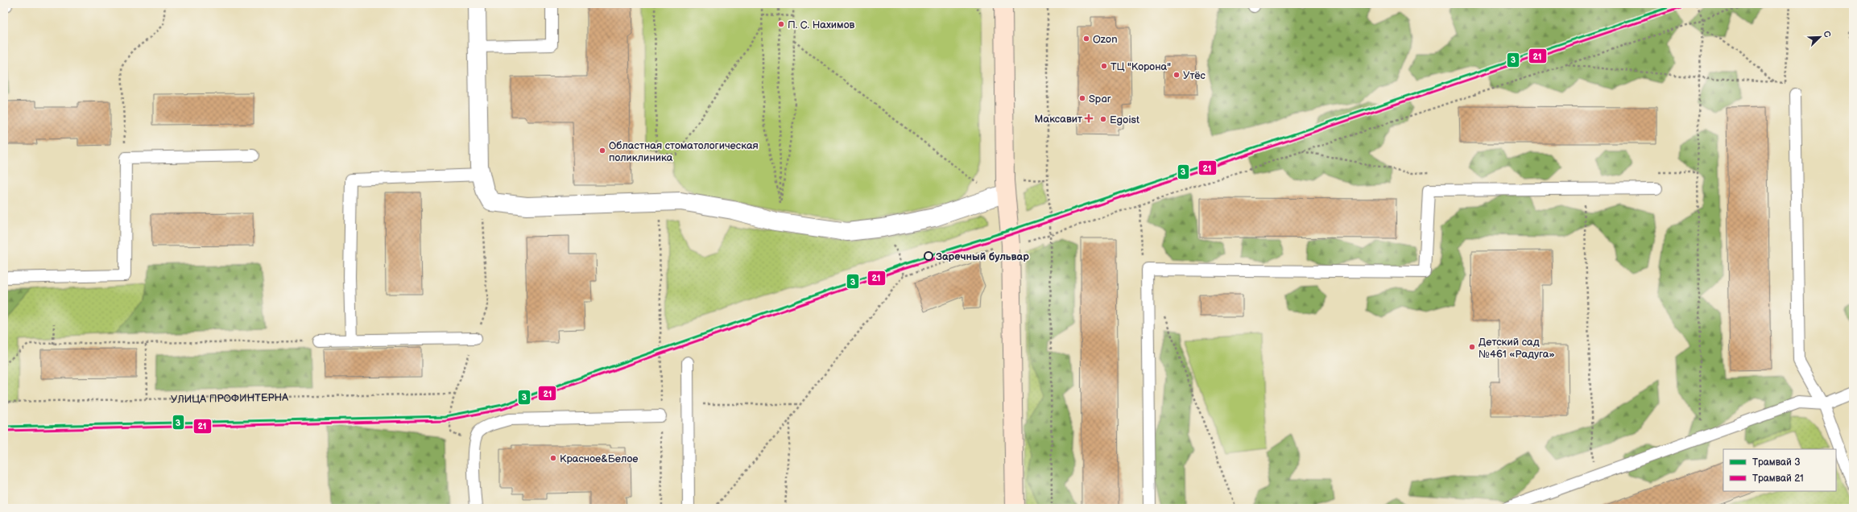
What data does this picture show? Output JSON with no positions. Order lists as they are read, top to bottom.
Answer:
{
  "streets": {
    "path": ["УЛИЦА ПРОФИНТЕРНА"]
  },
  "places": {
    "other": [
      "П. С. Нахимов",
      "Ozon",
      "ТЦ \"Корона\"",
      "Утёс",
      "Spar",
      "Egoist",
      "Областная стоматологическая поликлиника",
      "Заречный бульвар",
      "Детский сад №461 «Радуга»",
      "Красное&Белое"
    ],
    "health": ["Максавит"]
  },
  "lines": ["tram line 3", "tram line 21"],
  "legend": ["Трамвай 3", "Трамвай 21"],
  "north": "top right"
}
